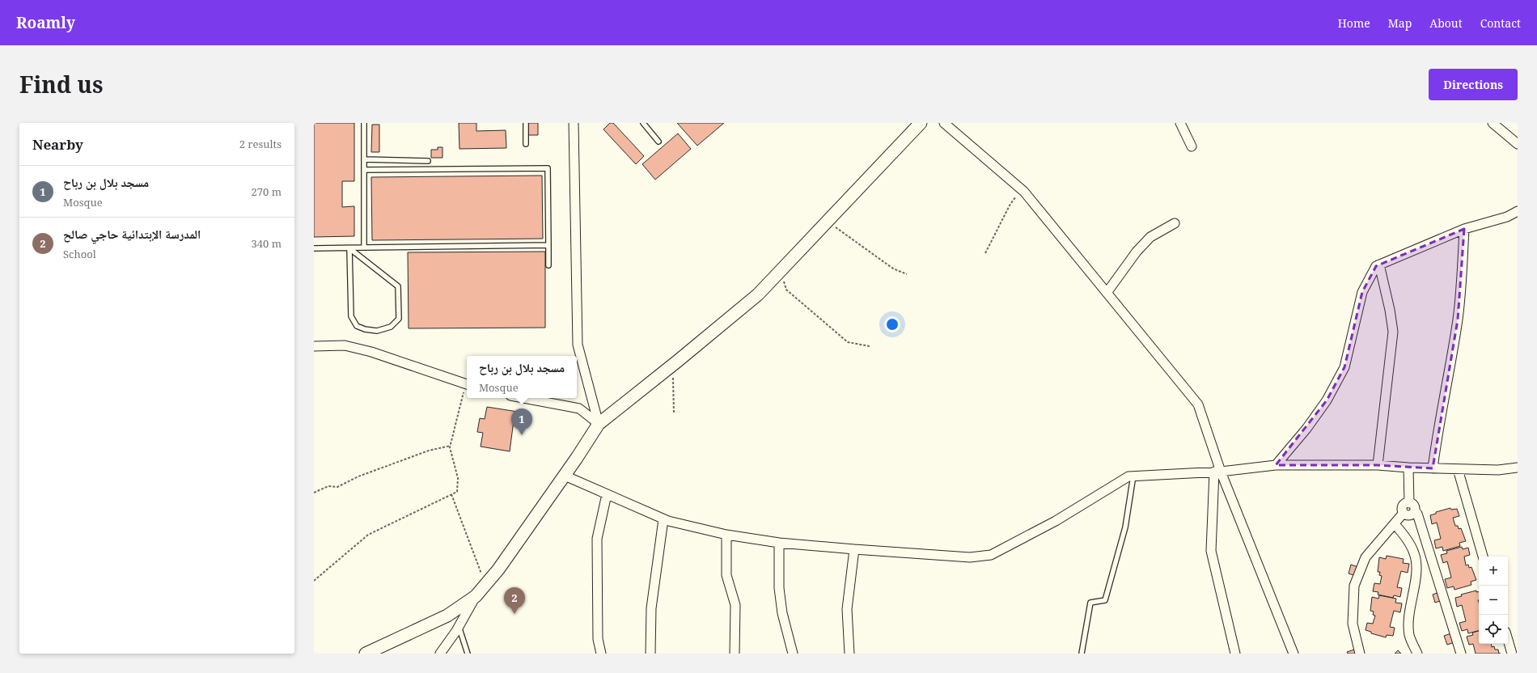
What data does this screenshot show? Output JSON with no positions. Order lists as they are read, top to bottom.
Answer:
{
  "page": {
    "header": "Roamly",
    "nav": [
      "Home",
      "Map",
      "About",
      "Contact"
    ],
    "title": "Find us",
    "buttons": "Directions",
    "heading": ["Nearby", "2 results"],
    "list": [
      {
        "mark": "1",
        "name": "مسجد بلال بن رباح",
        "note": "Mosque",
        "value": "270 m"
      },
      {
        "mark": "2",
        "name": "المدرسة الإبتدائية حاجي صالح",
        "note": "School",
        "value": "340 m"
      }
    ],
    "popup": ["مسجد بلال بن رباح", "Mosque"],
    "pins": ["1", "2"],
    "map_buttons": ["+", "−"]
  }
}
